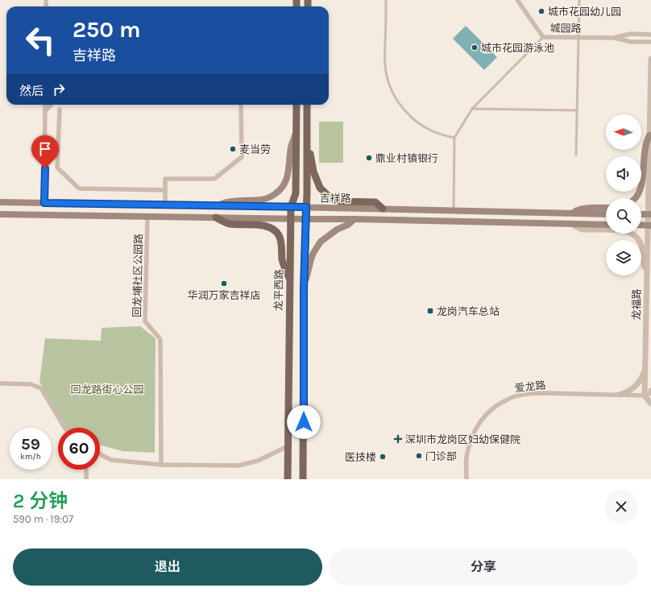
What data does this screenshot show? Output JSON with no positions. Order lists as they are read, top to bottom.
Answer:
{
  "streets": {
    "main road": ["吉祥路", "龙平西路"],
    "street": [
      "城园路",
      "回龙埔社区公园路",
      "龙福路",
      "爱龙路"
    ]
  },
  "crossings": [
    ["吉祥路", "回龙埔社区公园路"],
    ["吉祥路", "龙平西路"],
    ["龙福路", "爱龙路"]
  ],
  "parks": ["回龙路街心公园"],
  "places": {
    "other": [
      "城市花园幼儿园",
      "城市花园游泳池",
      "麦当劳",
      "鼎业村镇银行",
      "华润万家吉祥店",
      "门诊部",
      "医技楼"
    ],
    "transit": ["龙岗汽车总站"],
    "health": ["深圳市龙岗区妇幼保健院"]
  },
  "north": "left",
  "page": {
    "turn": ["250 m", "吉祥路"],
    "then": "然后",
    "speed": "59 km/h",
    "limit": "60",
    "heading": ["2 分钟", "590 m · 19:07"],
    "buttons": ["退出", "分享"]
  }
}
